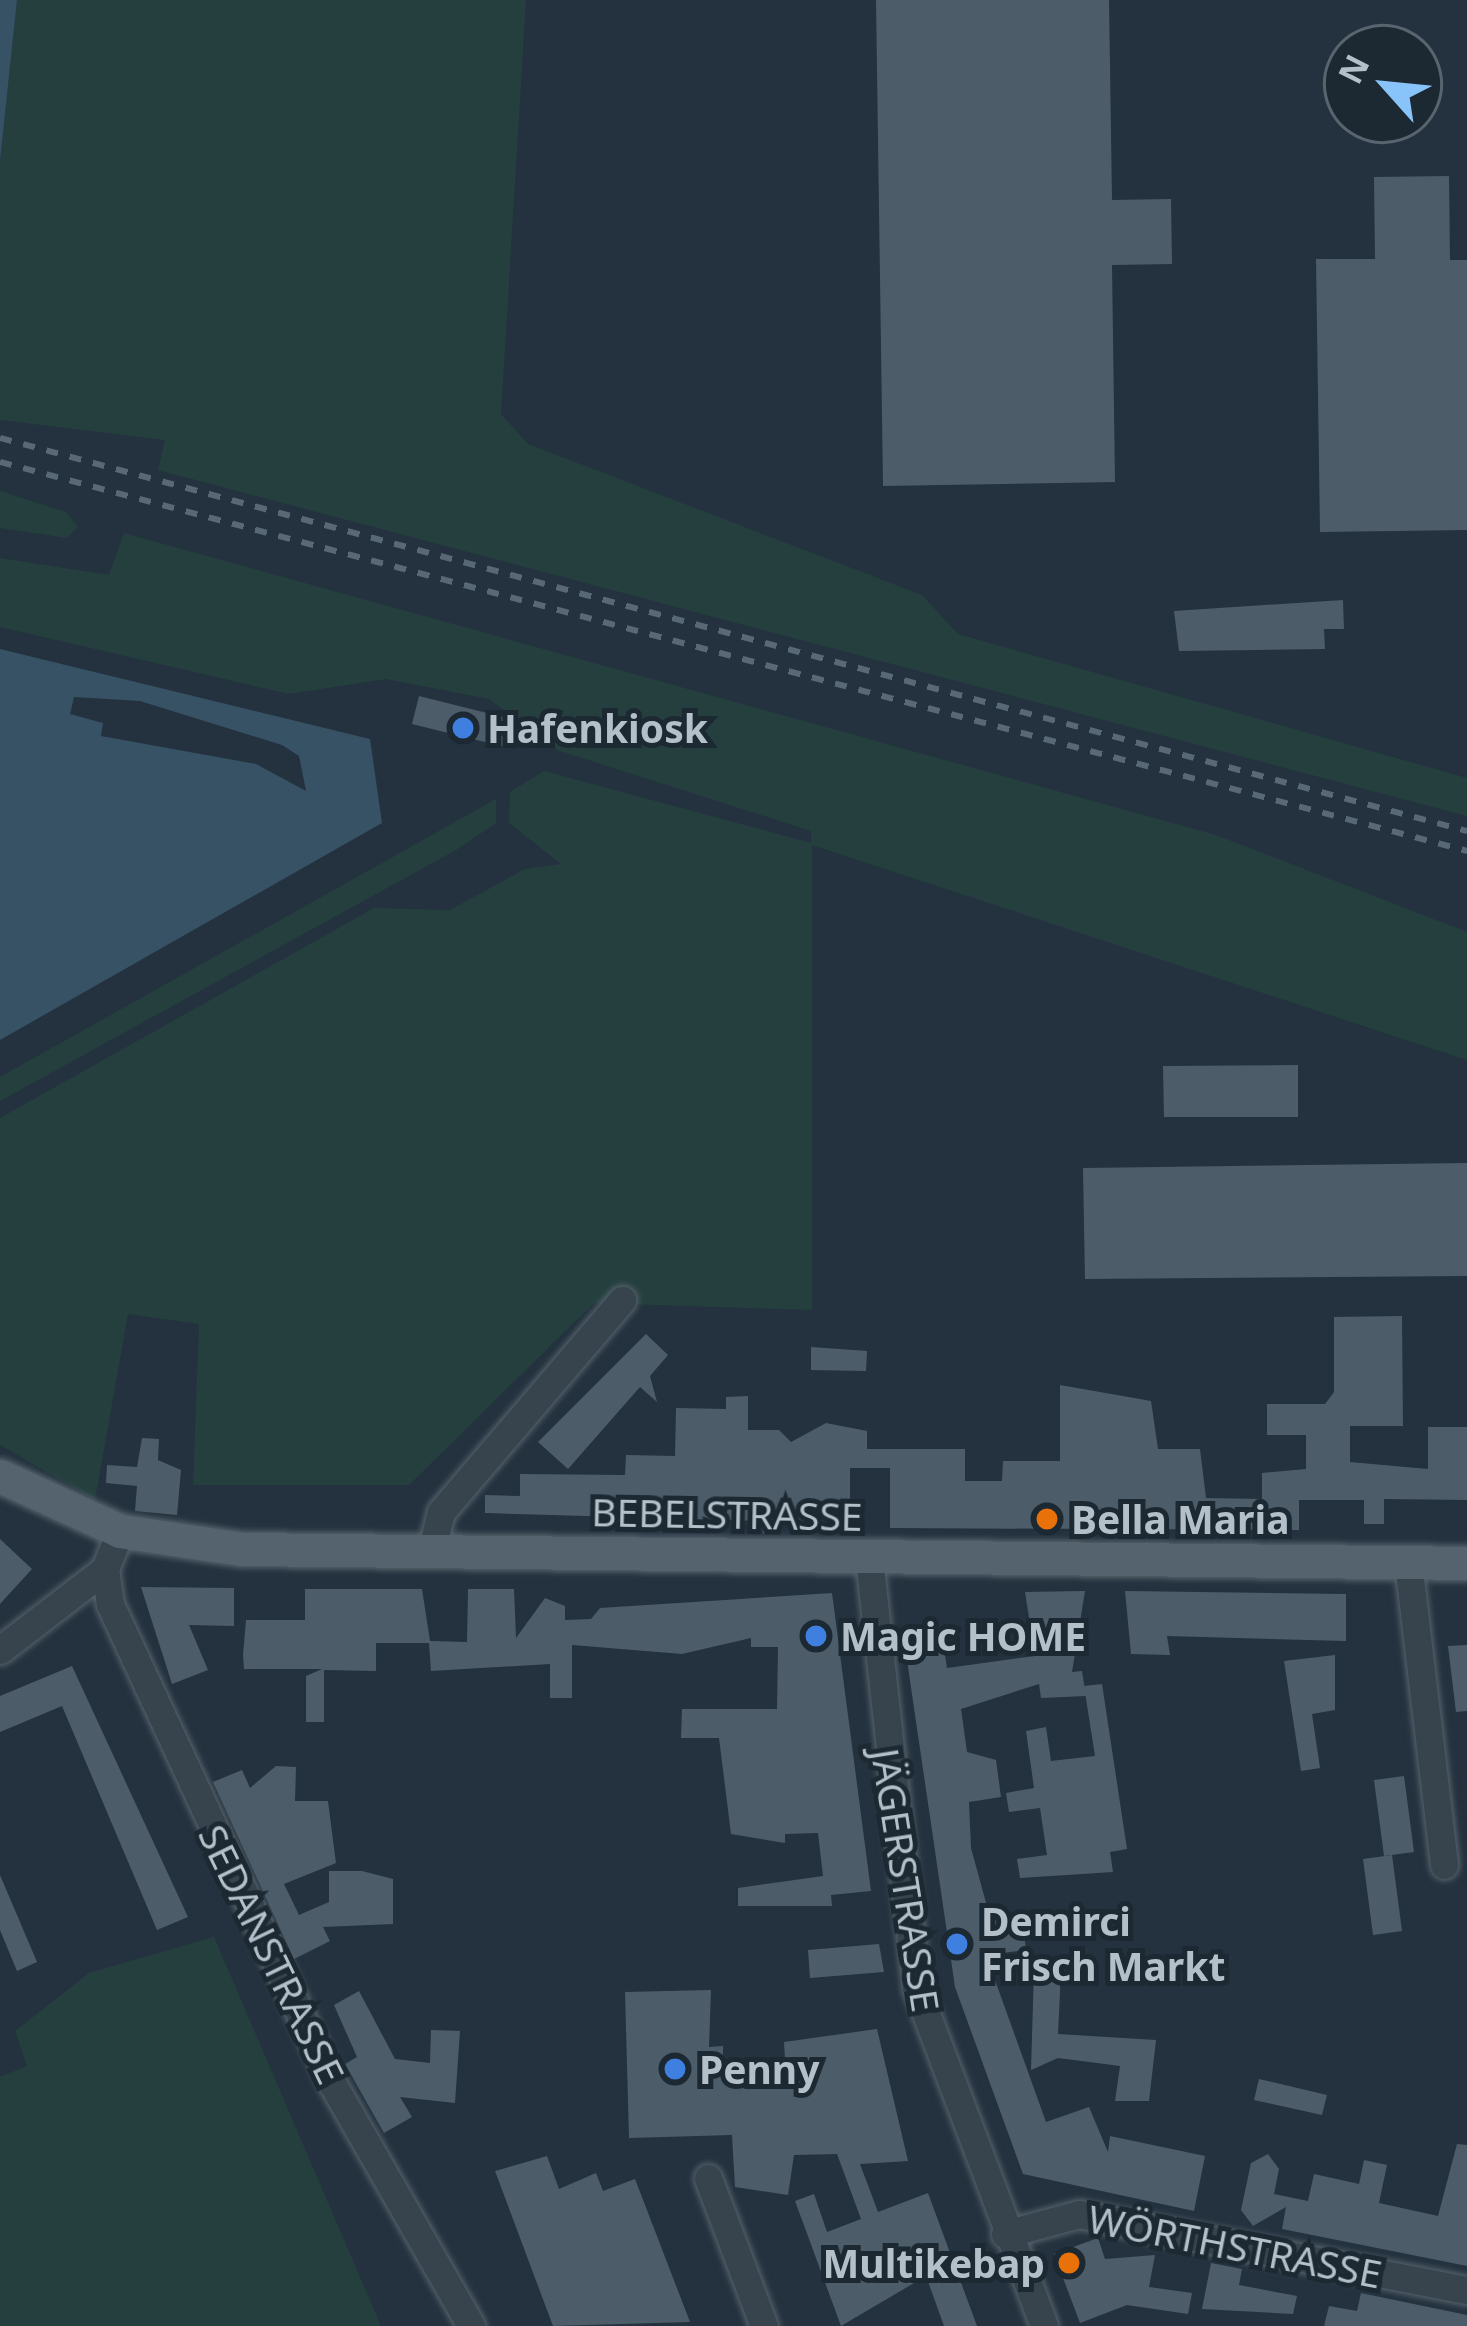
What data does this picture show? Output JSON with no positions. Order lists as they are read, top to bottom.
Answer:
{
  "streets": {
    "main road": ["BEBELSTRASSE"],
    "street": ["JÄGERSTRASSE", "SEDANSTRASSE", "WÖRTHSTRASSE"]
  },
  "crossings": [
    ["BEBELSTRASSE", "JÄGERSTRASSE"],
    ["JÄGERSTRASSE", "WÖRTHSTRASSE"]
  ],
  "places": [
    "Hafenkiosk",
    "Bella Maria",
    "Magic HOME",
    "Demirci Frisch Markt",
    "Penny",
    "Multikebap"
  ],
  "north": "top left"
}
